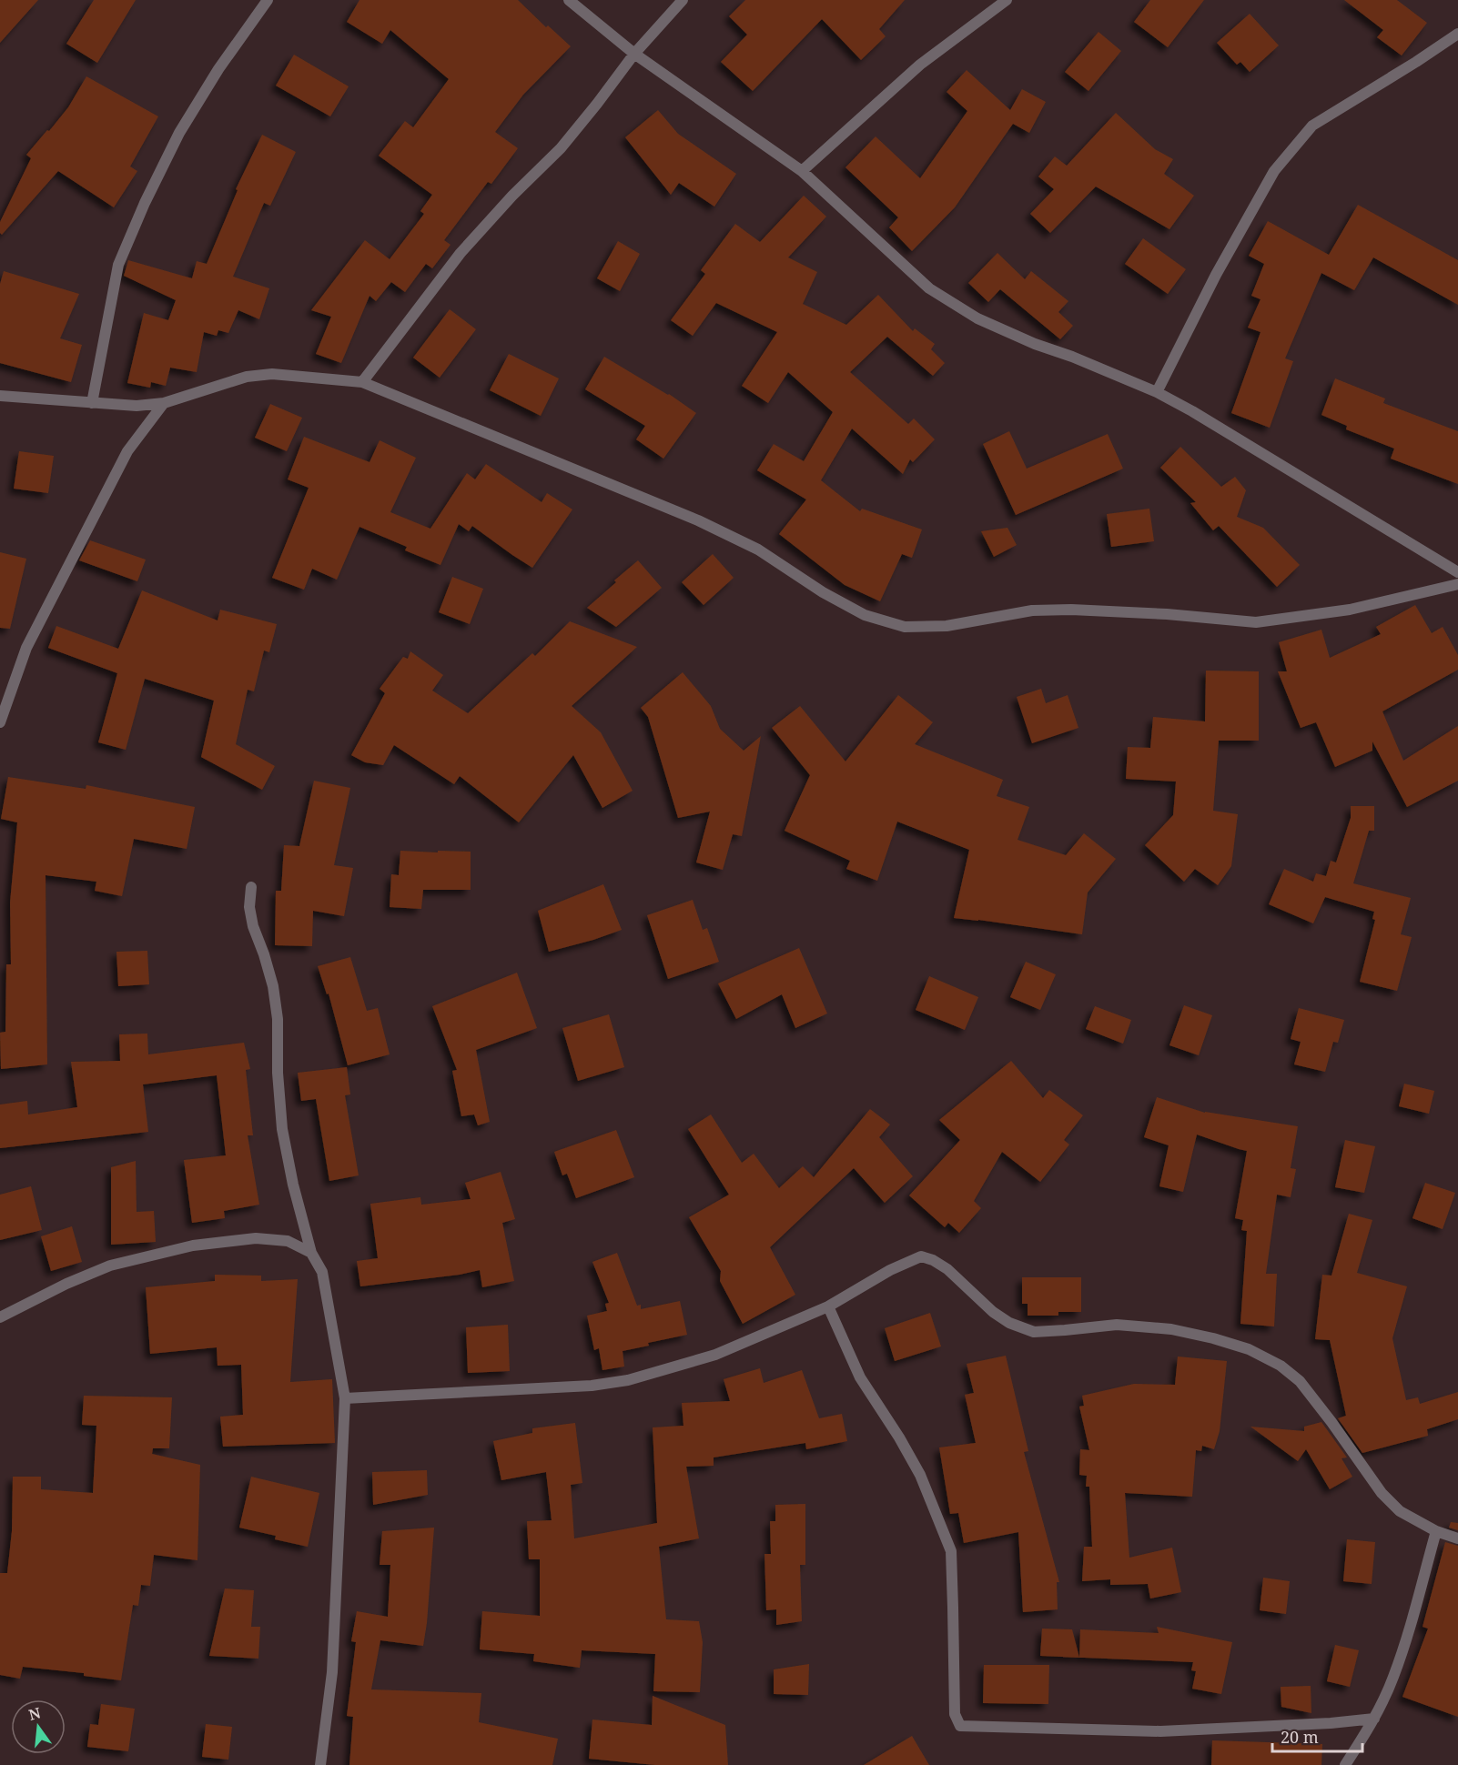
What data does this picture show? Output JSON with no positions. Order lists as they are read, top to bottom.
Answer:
{
  "scale_bar": "20 m",
  "north": "top"
}
